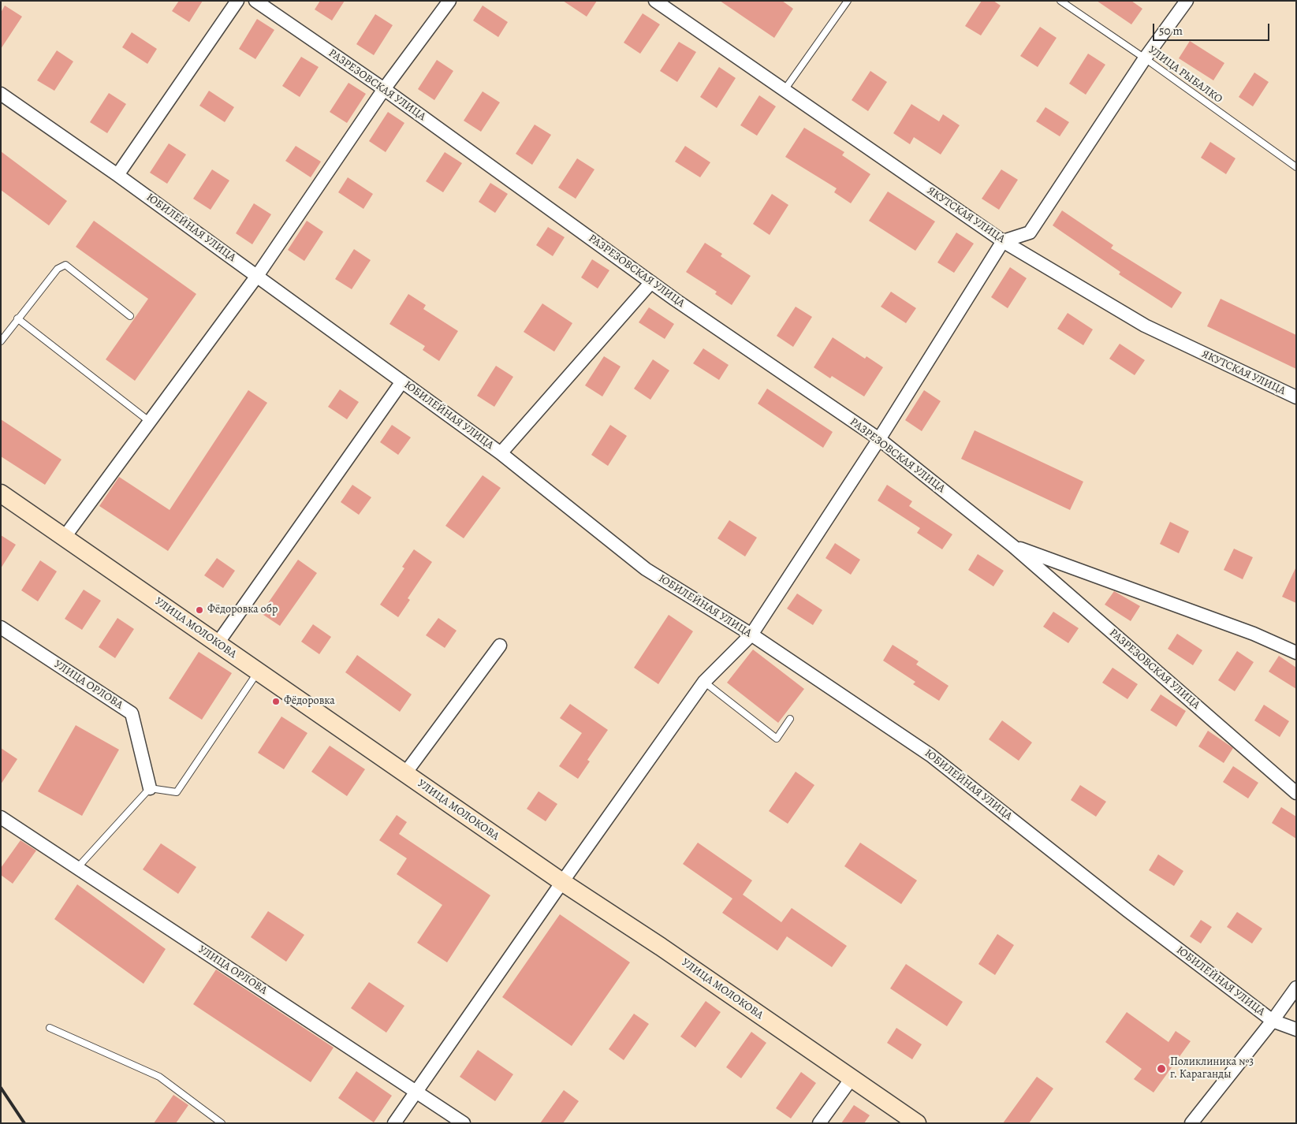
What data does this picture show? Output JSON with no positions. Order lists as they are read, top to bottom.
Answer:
{
  "streets": {
    "street": [
      "РАЗРЕЗОВСКАЯ УЛИЦА",
      "ЯКУТСКАЯ УЛИЦА",
      "ЮБИЛЕЙНАЯ УЛИЦА",
      "УЛИЦА МОЛОКОВА",
      "УЛИЦА ОРЛОВА"
    ],
    "lane": ["УЛИЦА РЫБАЛКО"]
  },
  "places": ["Фёдоровка обр", "Фёдоровка", "Поликлиника №3 г. Караганды"],
  "scale_bar": "50 m"
}
